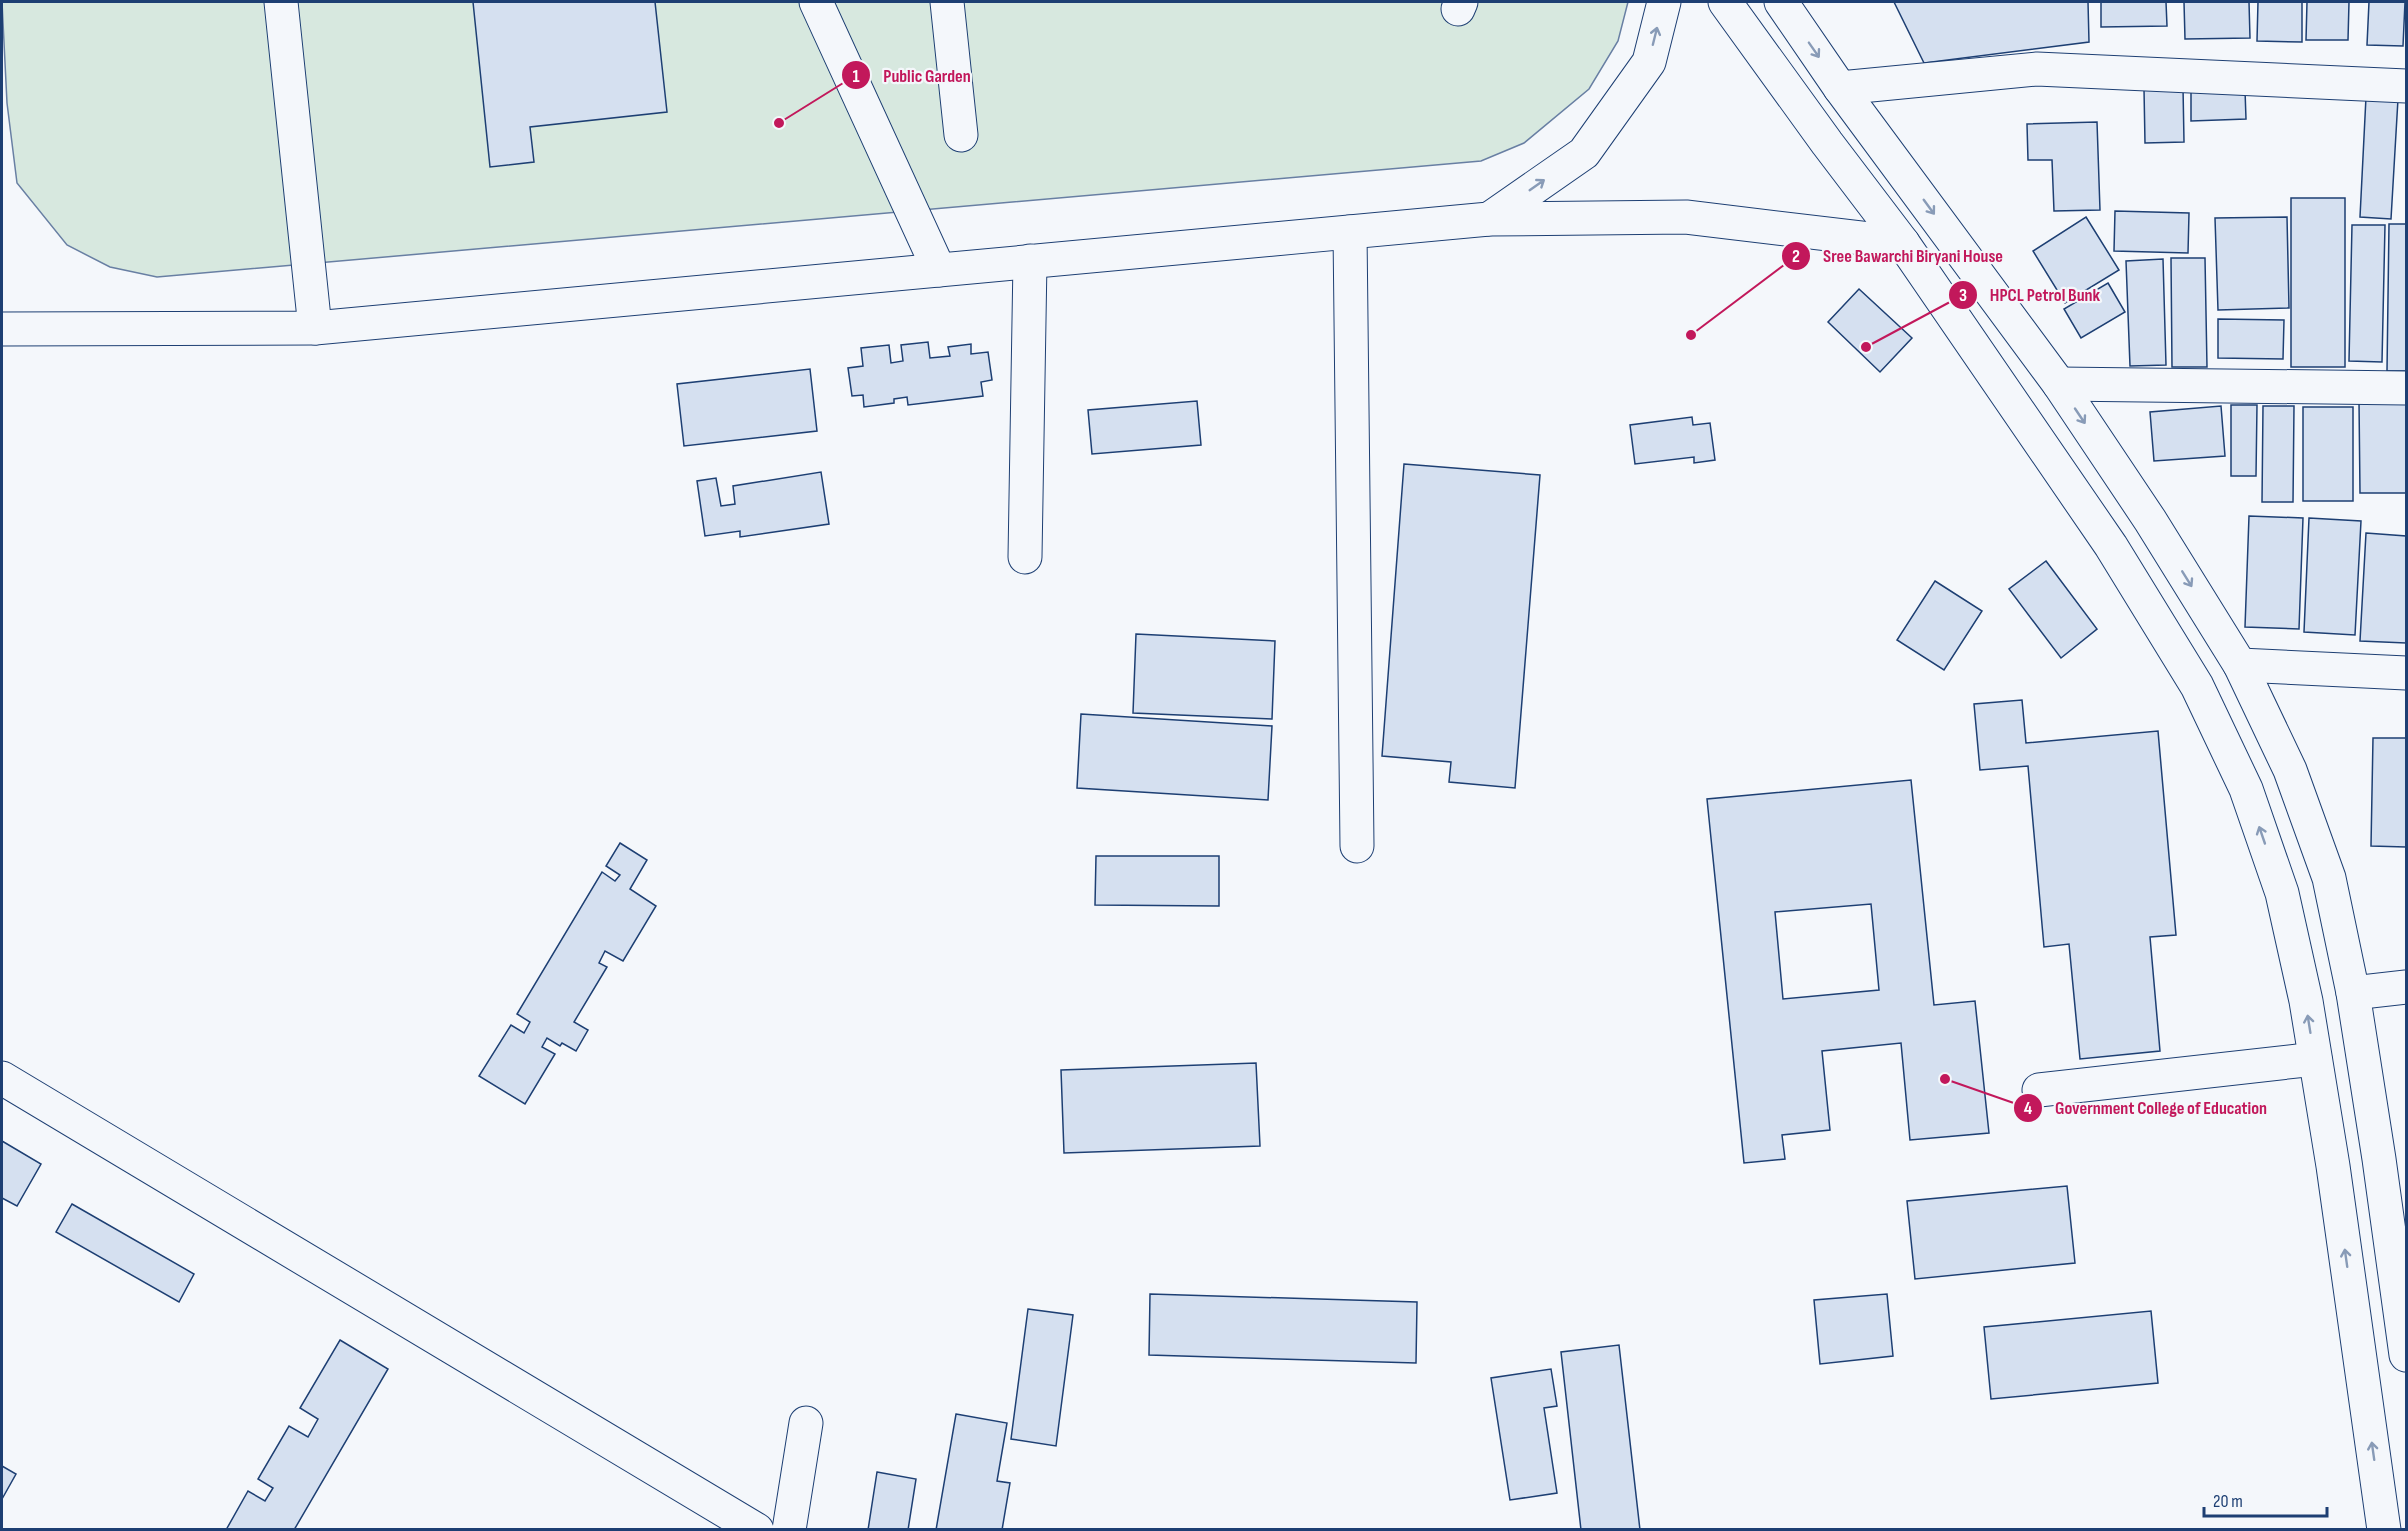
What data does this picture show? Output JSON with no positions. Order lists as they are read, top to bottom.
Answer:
{
  "places": [
    "Public Garden",
    "Sree Bawarchi Biryani House",
    "HPCL Petrol Bunk",
    "Government College of Education"
  ],
  "scale_bar": "20 m"
}
